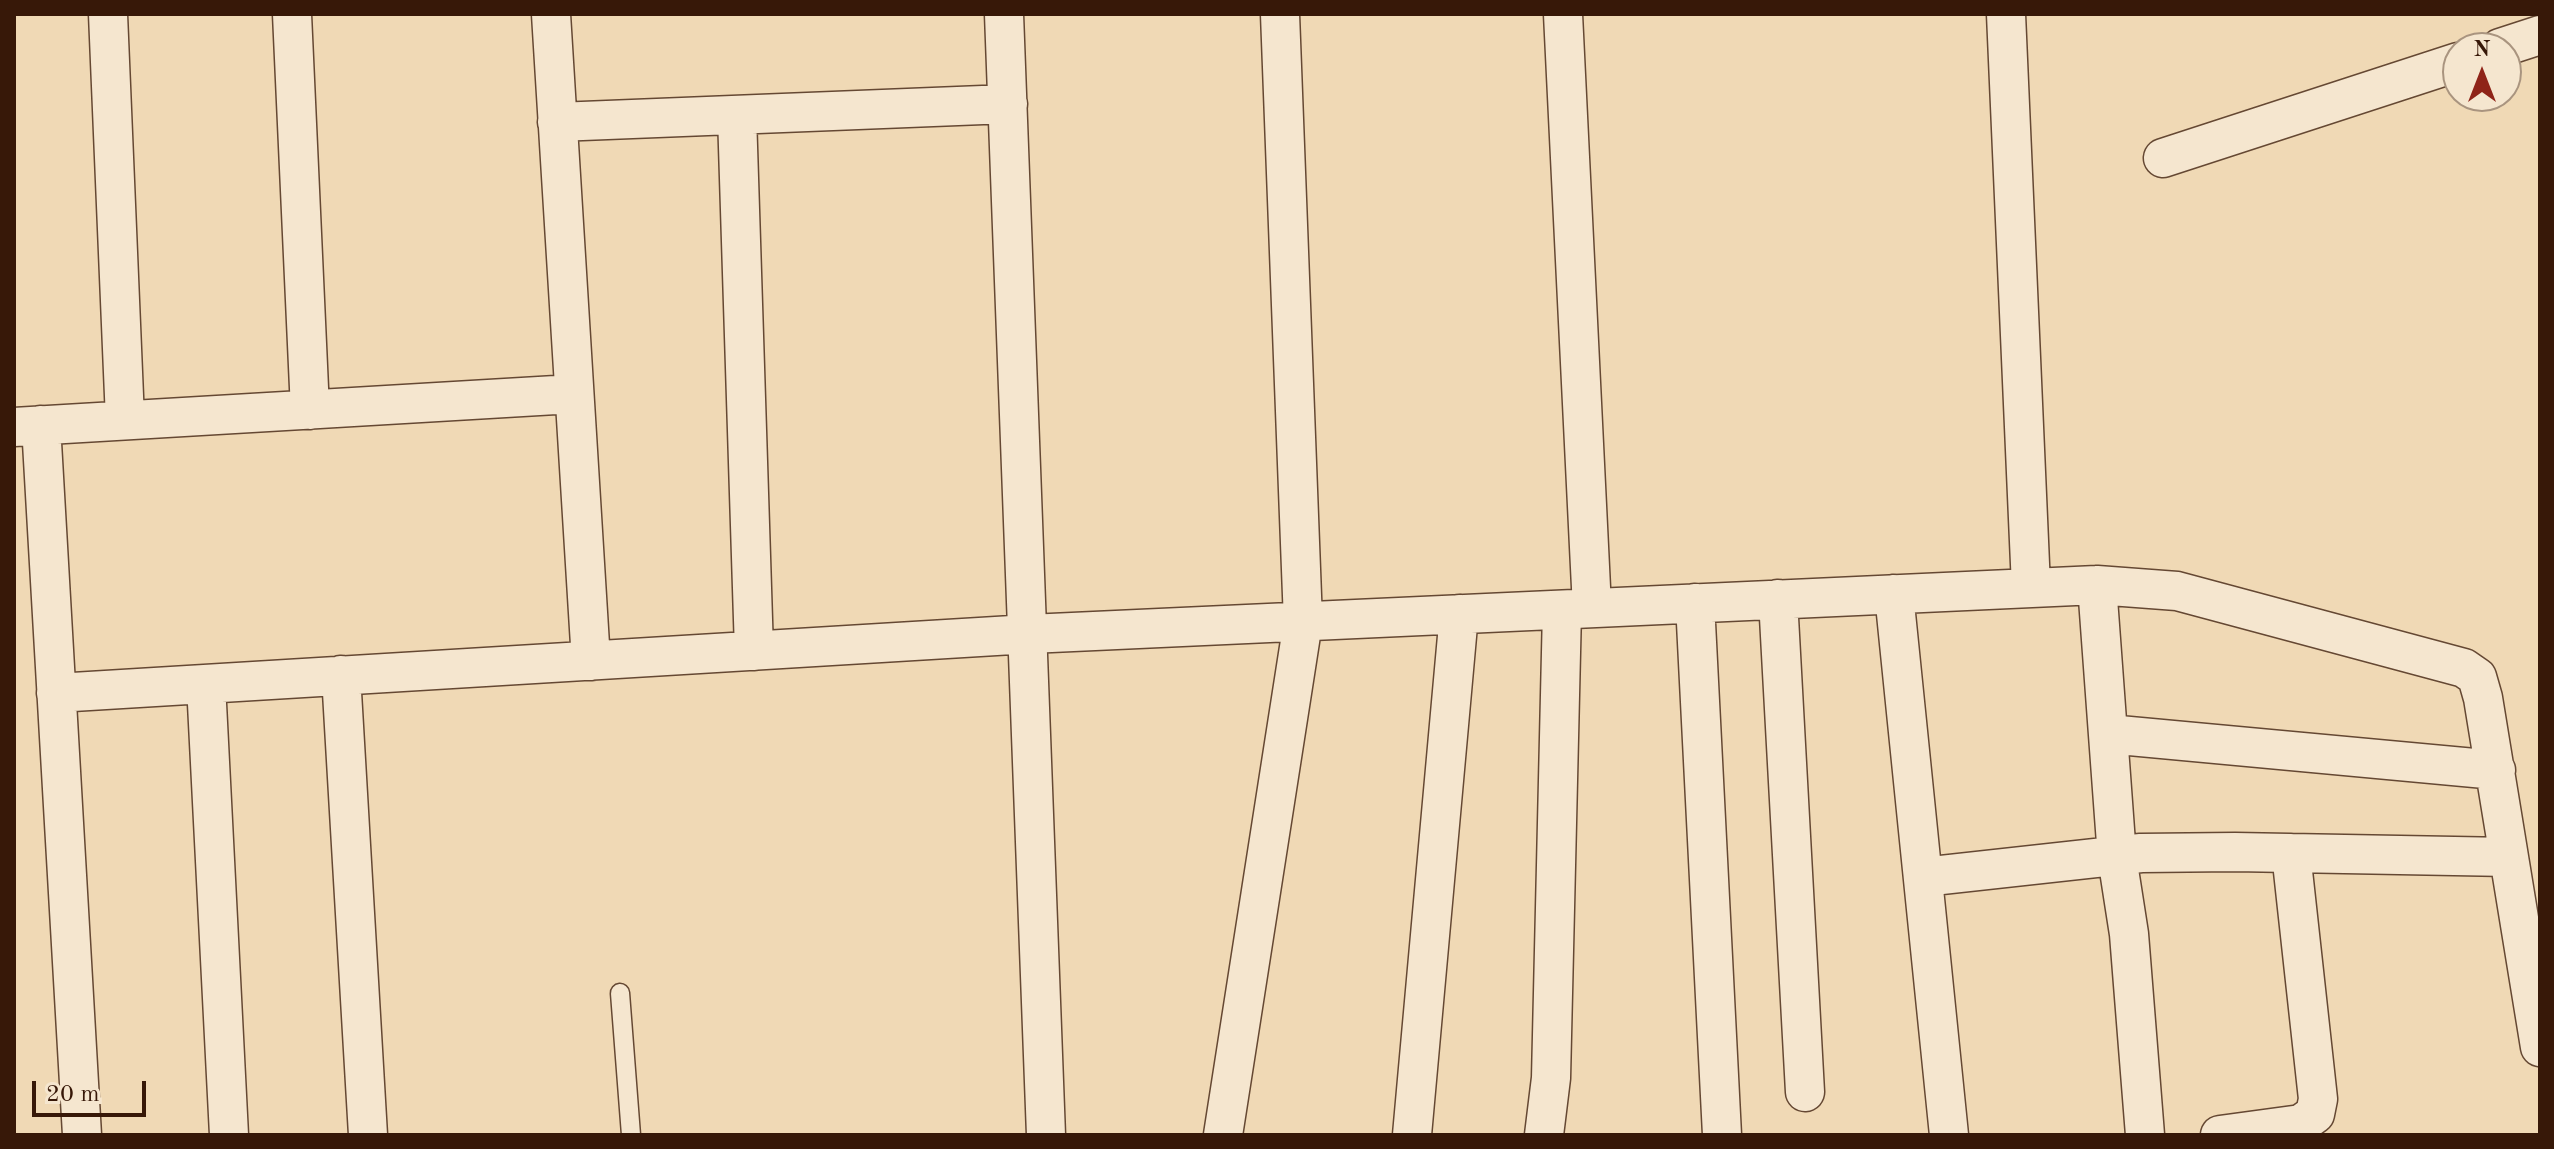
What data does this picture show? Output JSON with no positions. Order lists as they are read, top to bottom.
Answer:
{
  "scale_bar": "20 m",
  "north": "top"
}
